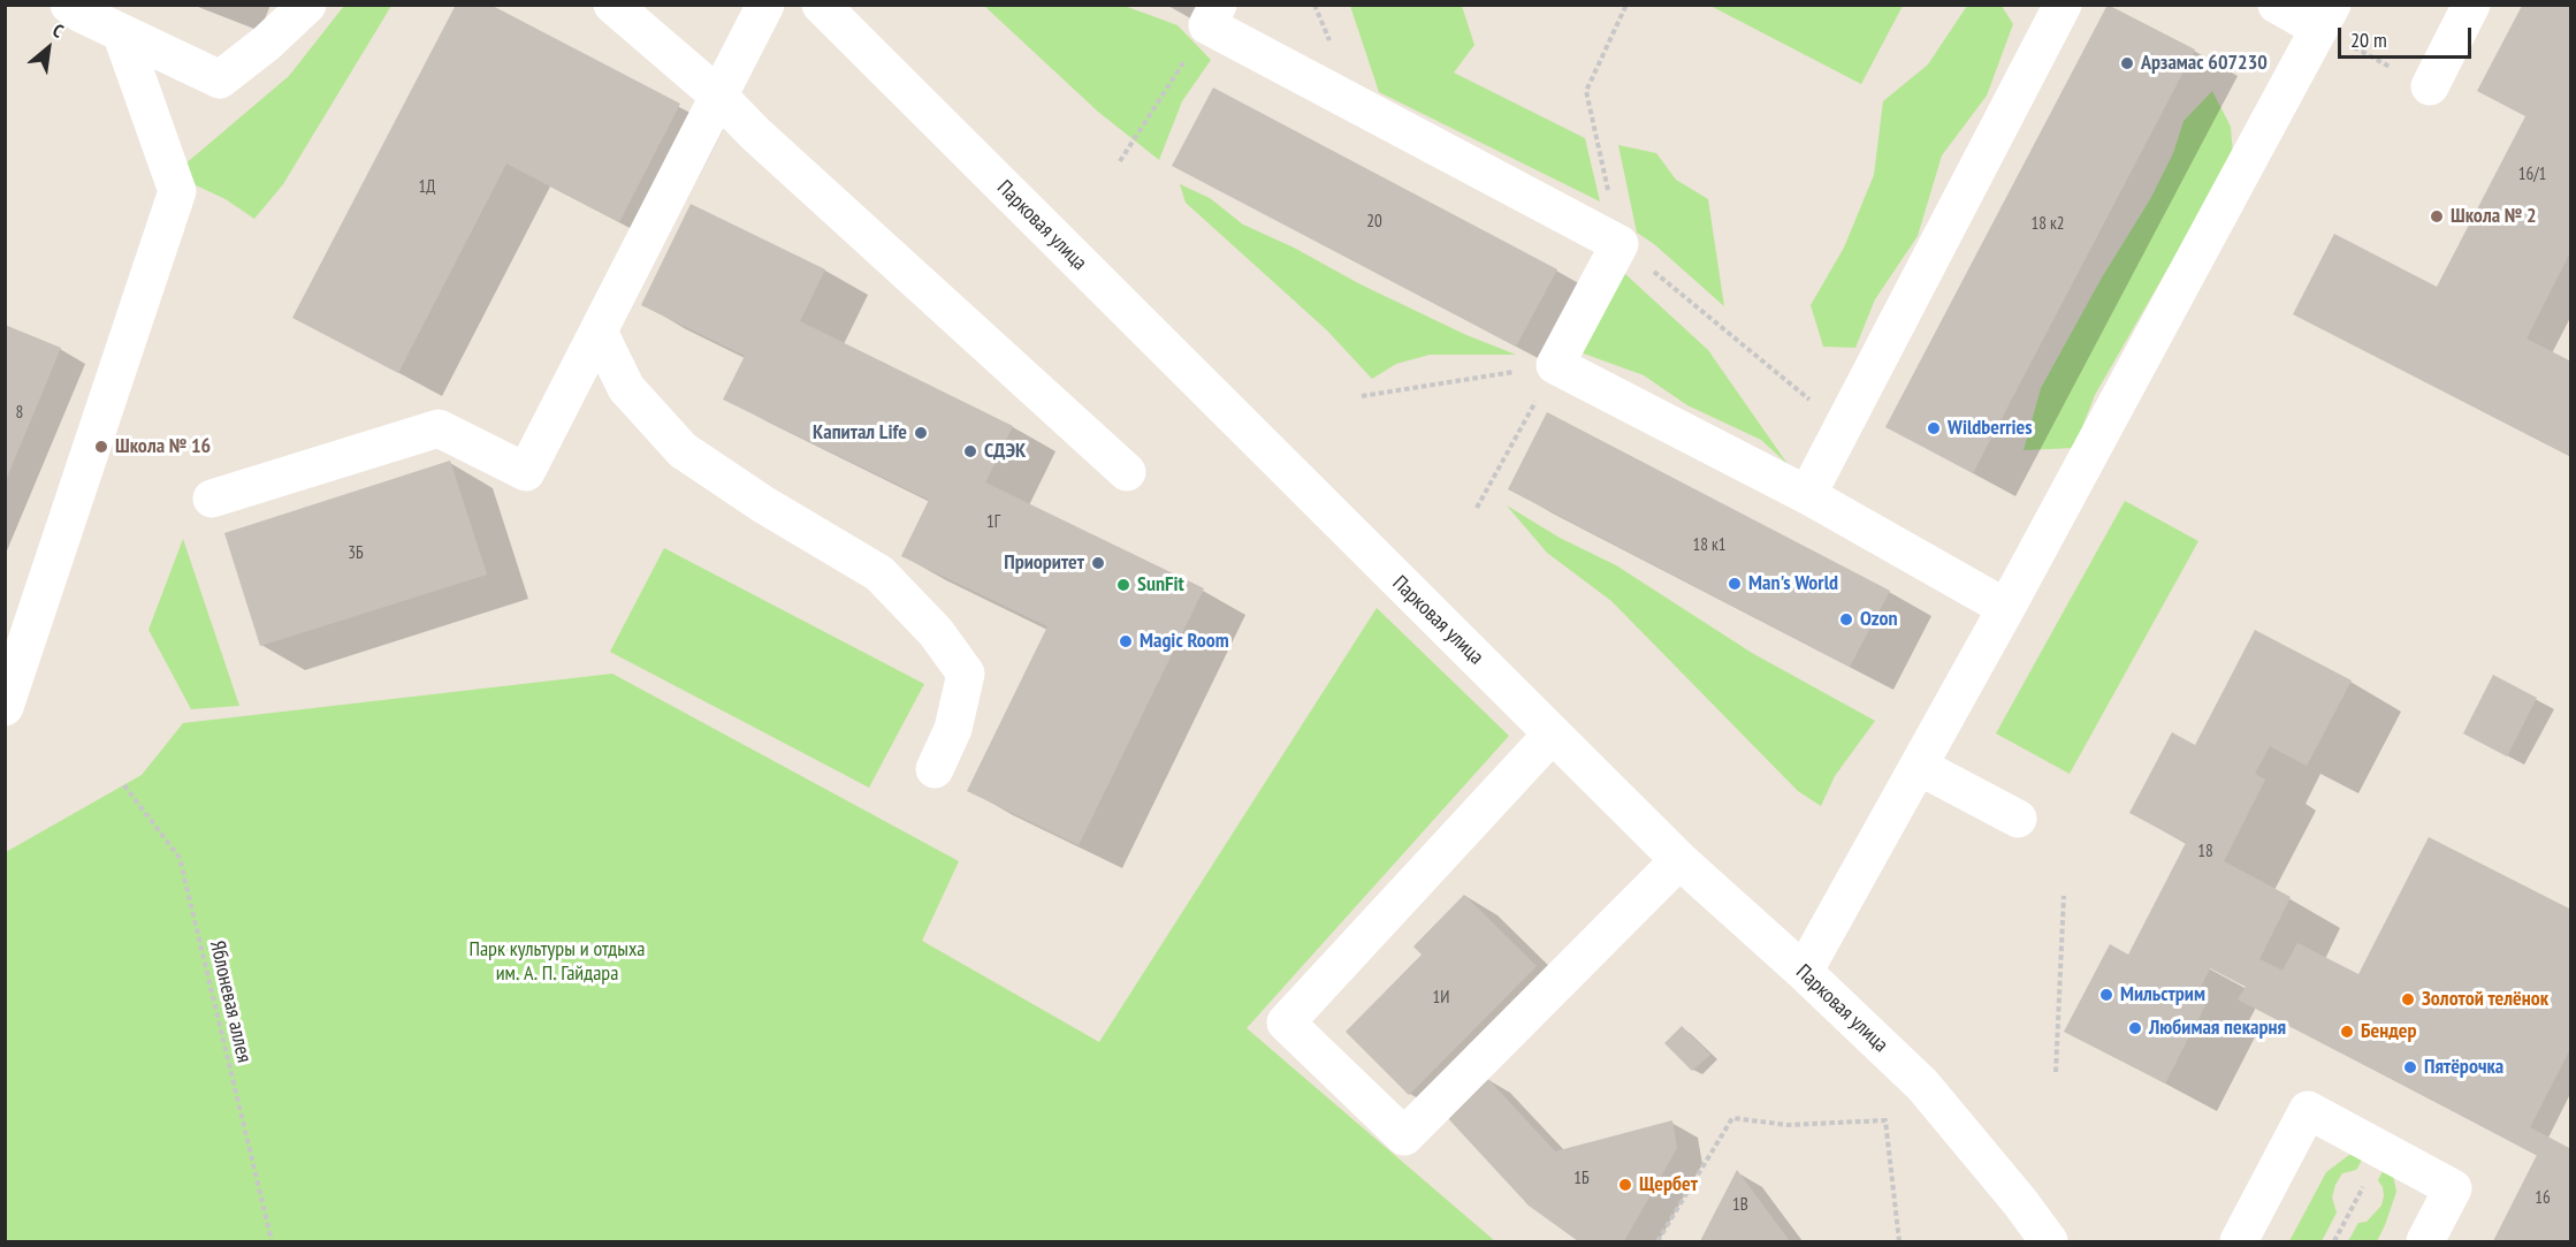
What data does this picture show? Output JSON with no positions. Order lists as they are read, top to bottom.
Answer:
{
  "streets": {
    "street": ["Парковая улица"],
    "path": ["Яблоневая аллея"]
  },
  "parks": ["Парк культуры и отдыха им. А. П. Гайдара"],
  "places": [
    "Арзамас 607230",
    "Школа № 2",
    "Wildberries",
    "Капитал Life",
    "Школа № 16",
    "СДЭК",
    "Приоритет",
    "Man's World",
    "SunFit",
    "Ozon",
    "Magic Room",
    "Мильстрим",
    "Золотой телёнок",
    "Любимая пекарня",
    "Бендер",
    "Пятёрочка",
    "Щербет"
  ],
  "house_numbers": [
    "16/1",
    "1Д",
    "20",
    "18 к2",
    "8",
    "1Г",
    "18 к1",
    "3Б",
    "18",
    "1И",
    "1Б",
    "16",
    "1В"
  ],
  "scale_bar": "20 m",
  "north": "top right"
}
